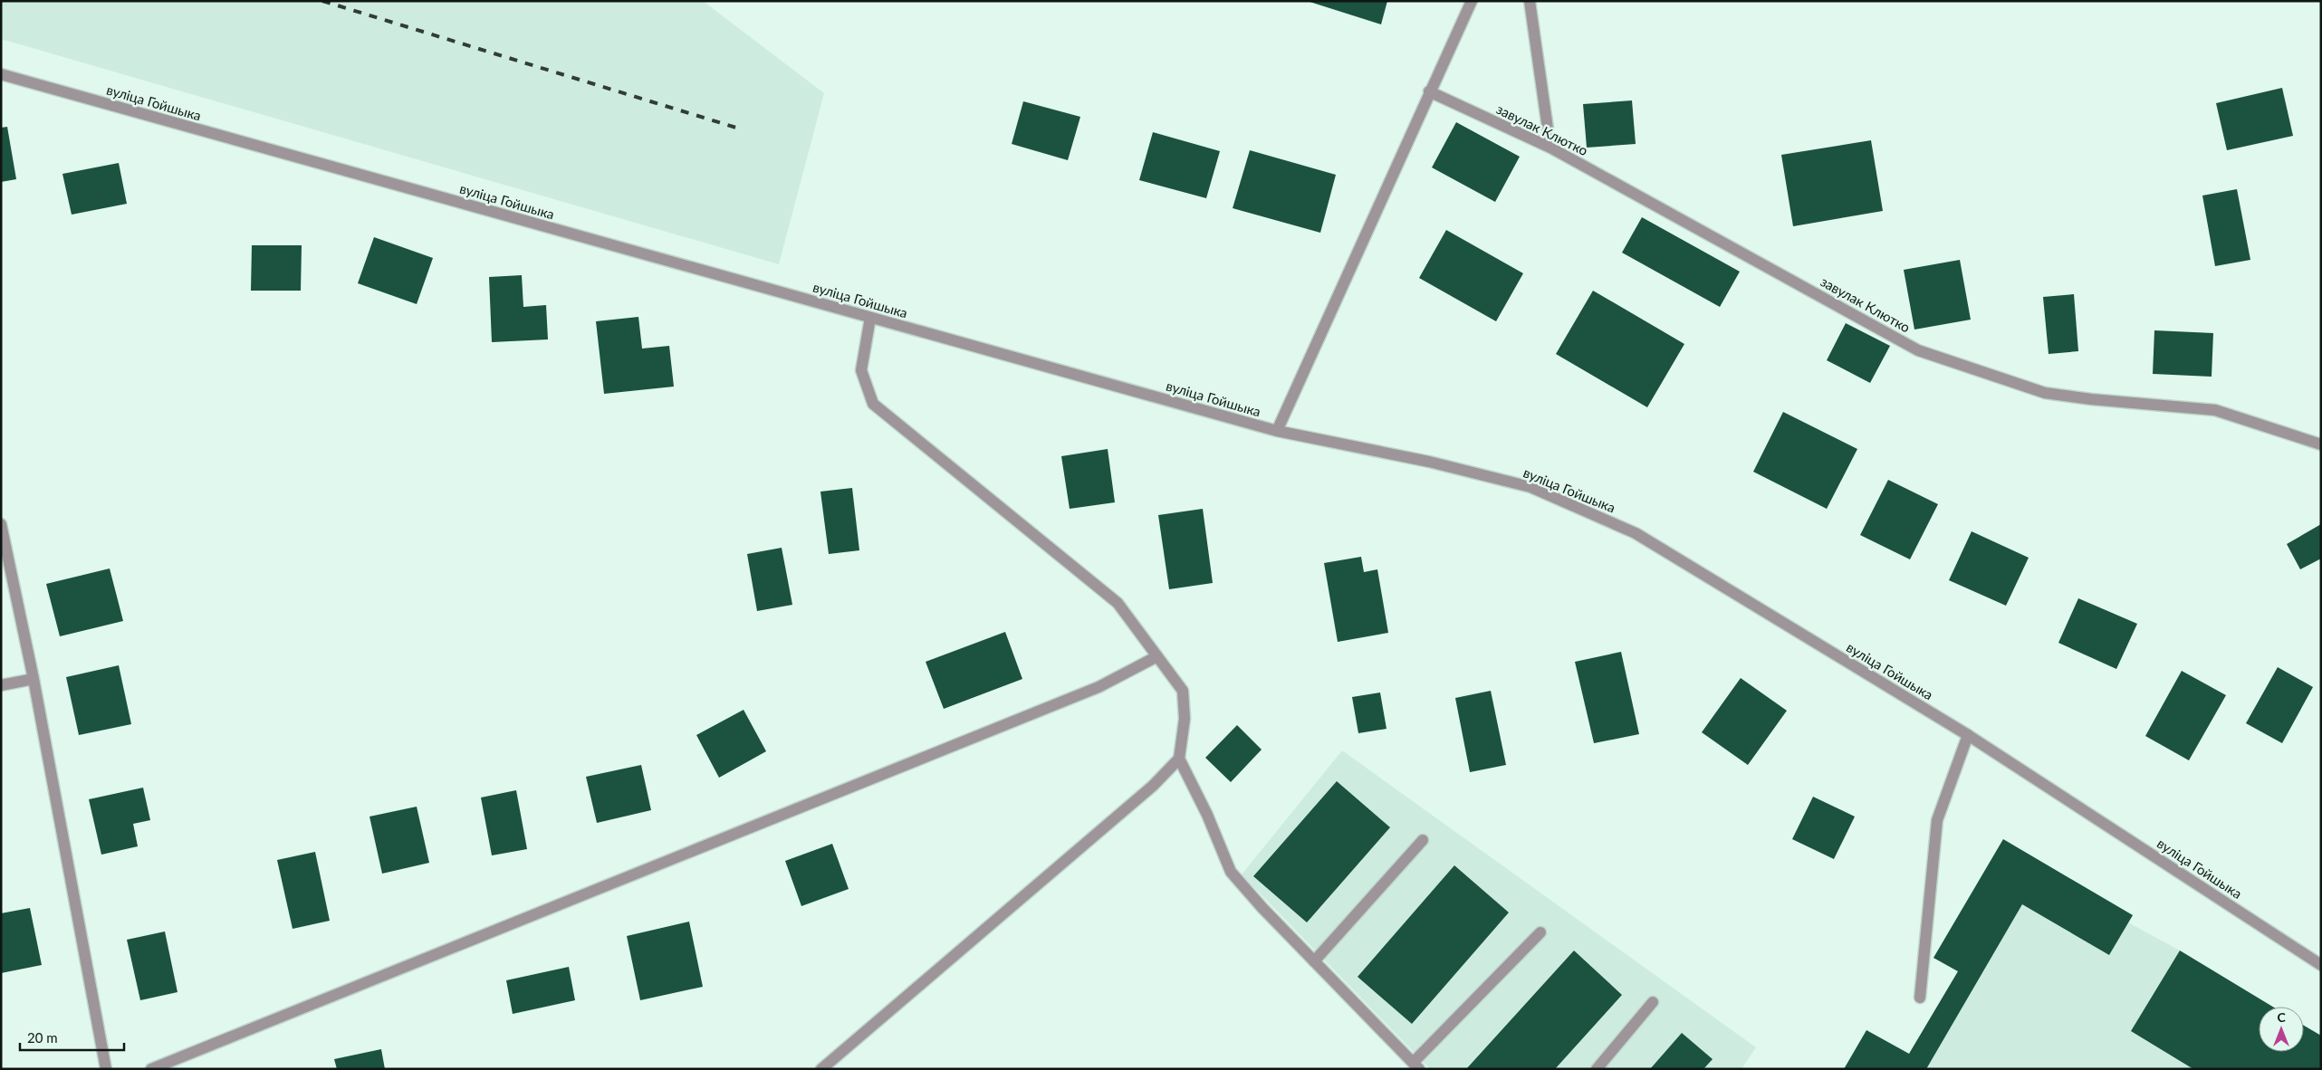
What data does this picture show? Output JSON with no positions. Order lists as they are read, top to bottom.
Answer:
{
  "streets": {
    "street": ["вуліца Гойшыка", "завулак Клютко"]
  },
  "scale_bar": "20 m",
  "north": "top"
}
